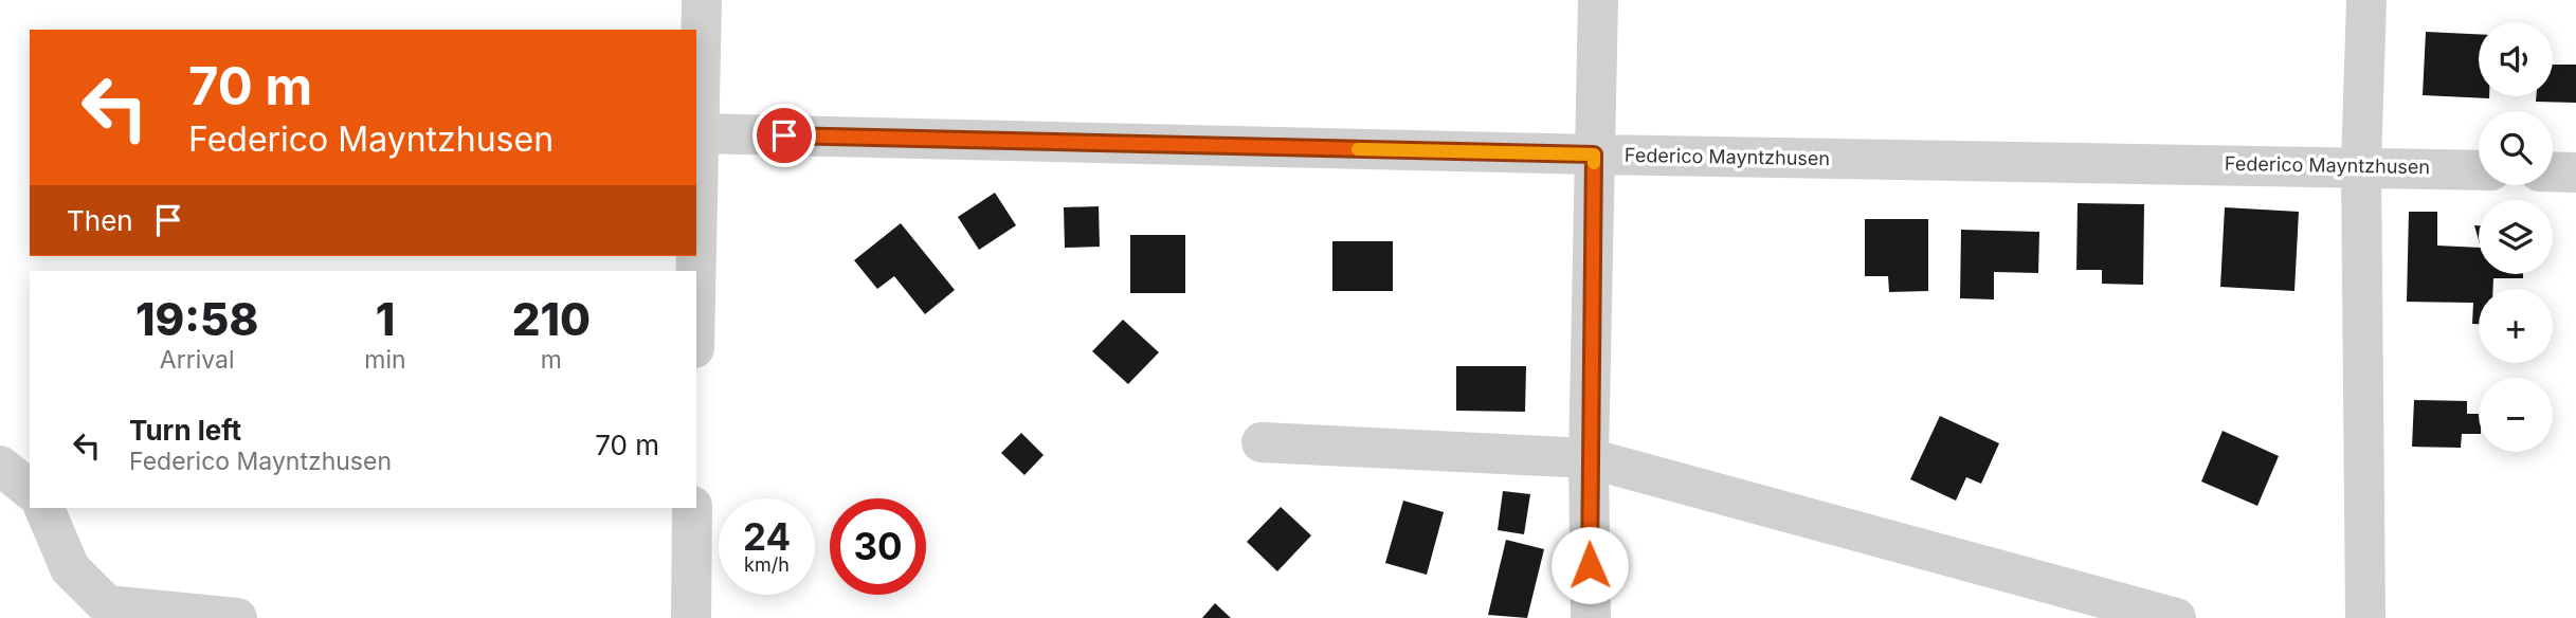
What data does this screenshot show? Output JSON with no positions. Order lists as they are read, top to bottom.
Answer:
{
  "streets": {
    "street": ["Federico Mayntzhusen"]
  },
  "page": {
    "map_buttons": ["+", "−"],
    "turn": ["70 m", "Federico Mayntzhusen"],
    "then": "Then",
    "eta": [
      "19:58",
      "Arrival",
      "1",
      "min",
      "210",
      "m"
    ],
    "list": [
      {
        "name": "Turn left",
        "note": "Federico Mayntzhusen",
        "value": "70 m"
      }
    ],
    "speed": "24 km/h",
    "limit": "30"
  }
}
